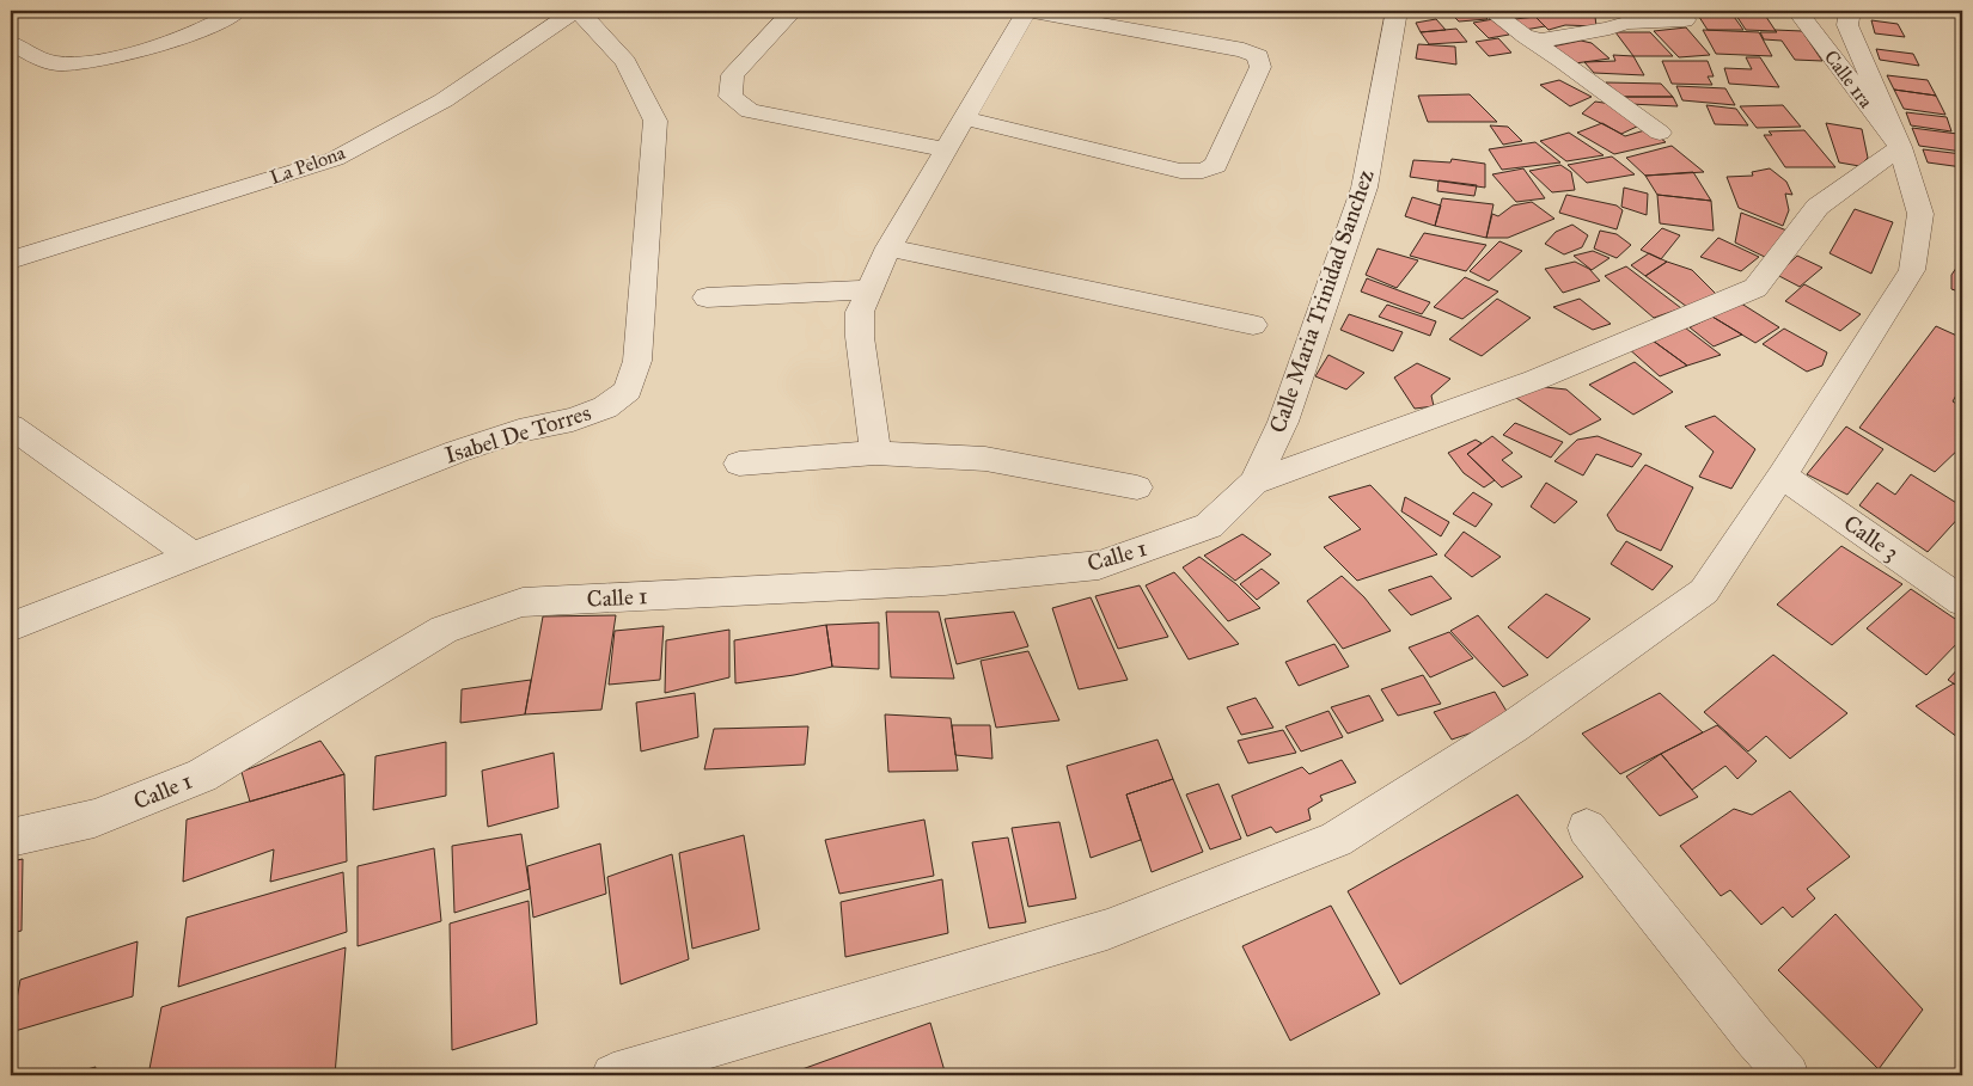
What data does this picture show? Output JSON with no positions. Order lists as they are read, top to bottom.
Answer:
{
  "streets": {
    "street": [
      "Calle 1ra",
      "La Pelona",
      "Calle Maria Trinidad Sanchez",
      "Isabel De Torres",
      "Calle 3",
      "Calle 1"
    ]
  },
  "crossings": [
    ["La Pelona", "Isabel De Torres"],
    ["Calle Maria Trinidad Sanchez", "Calle 1"]
  ]
}
